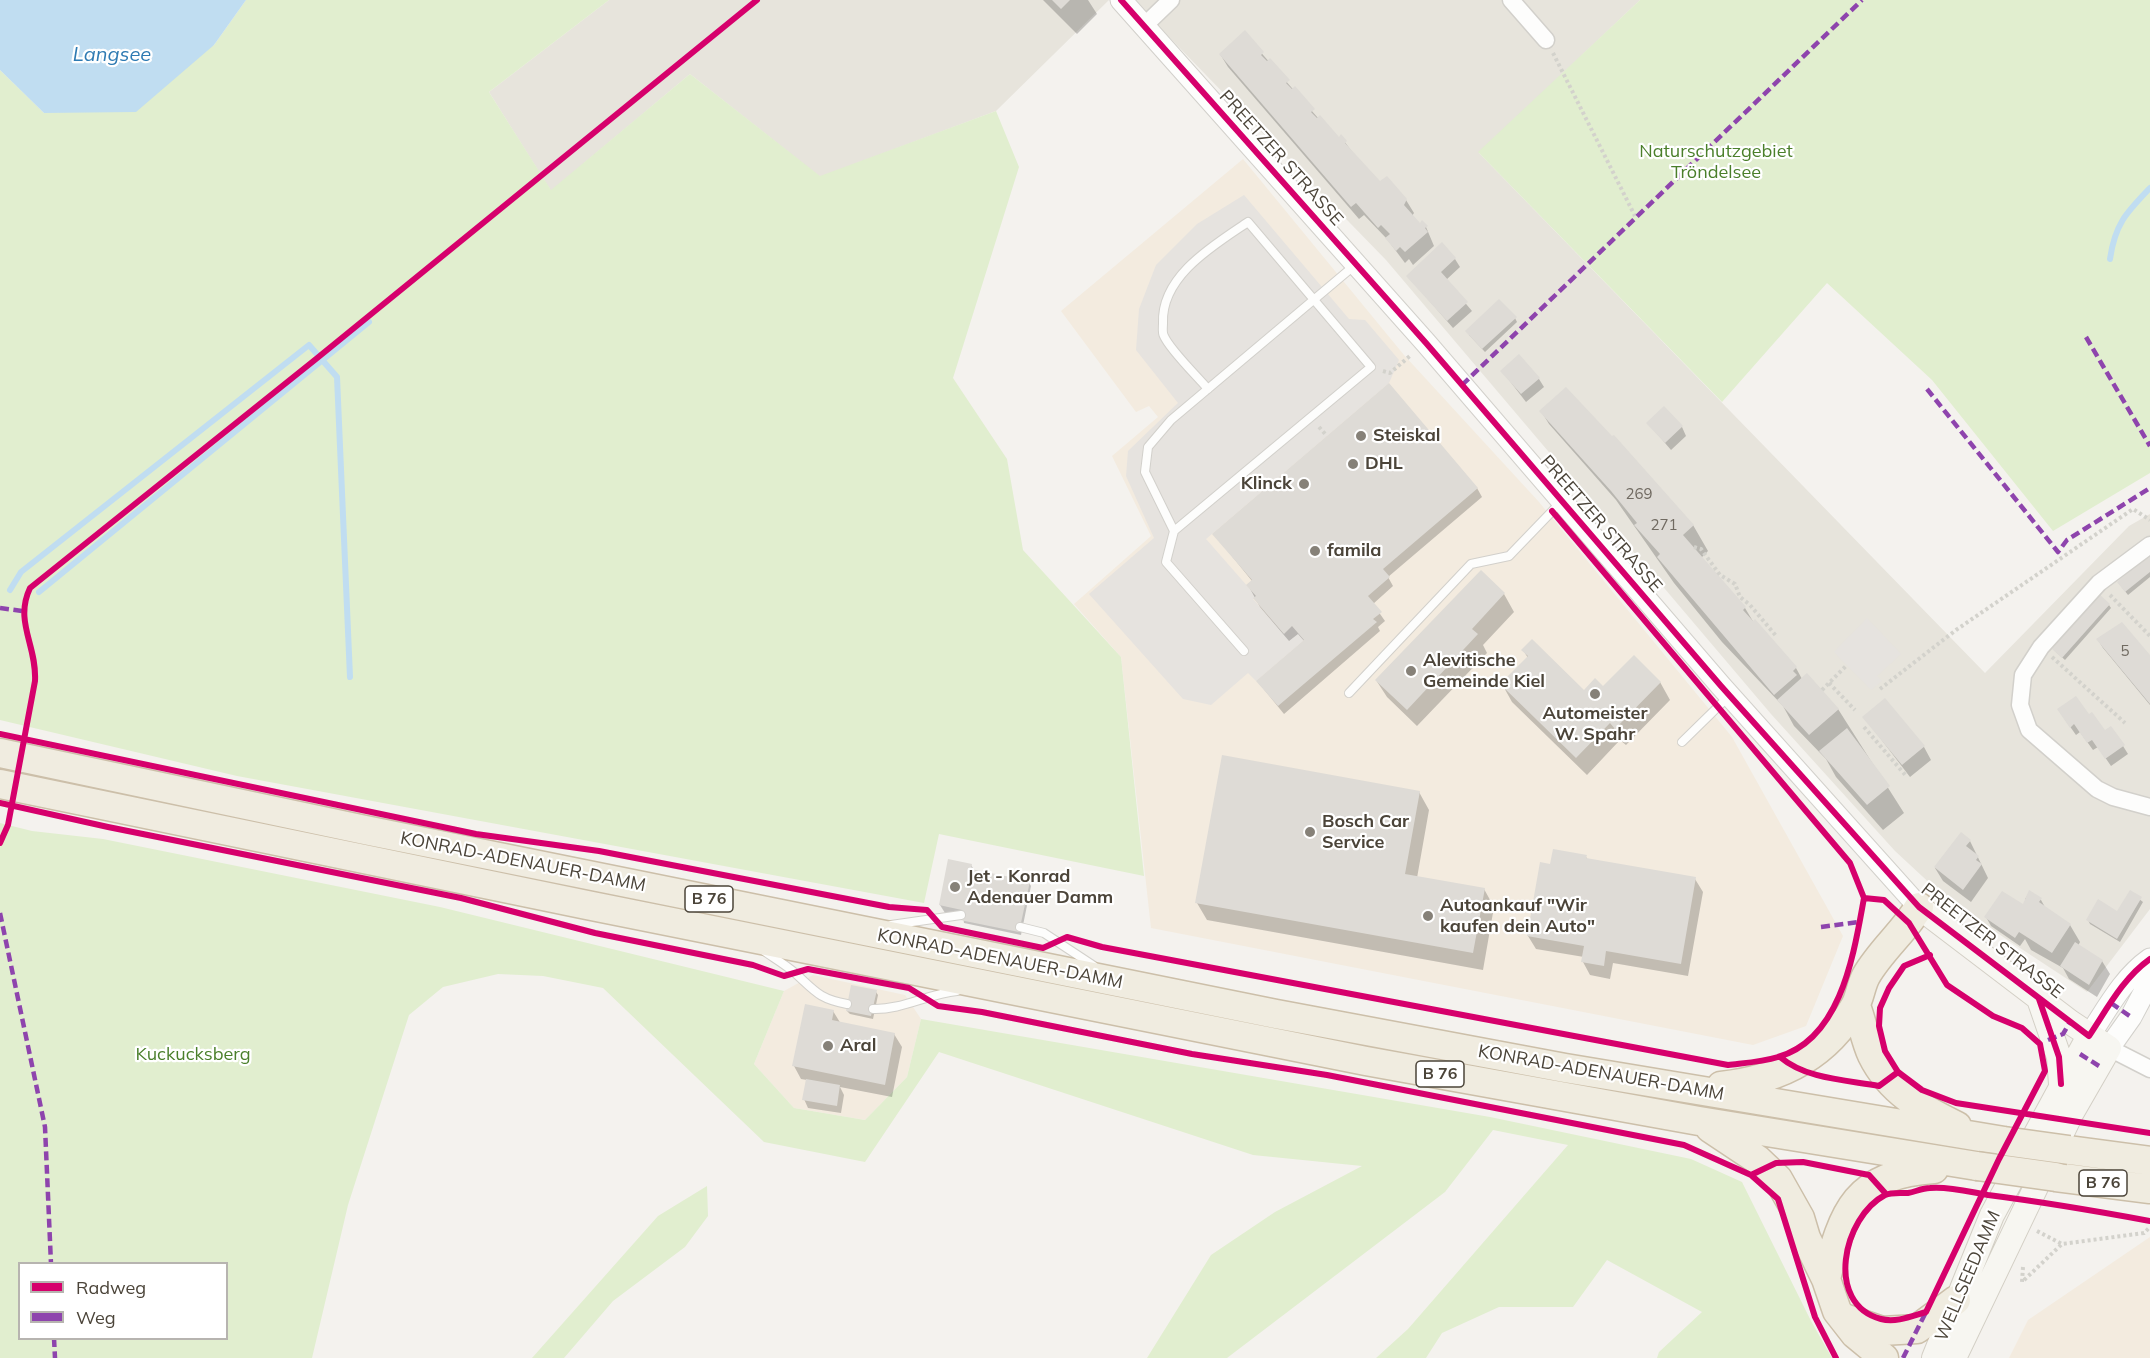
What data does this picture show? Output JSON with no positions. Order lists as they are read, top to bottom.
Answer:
{
  "streets": {
    "highway": ["KONRAD-ADENAUER-DAMM", "B 76"],
    "main road": ["PREETZER STRASSE", "WELLSEEDAMM"]
  },
  "crossings": [
    ["PREETZER STRASSE", "WELLSEEDAMM"],
    ["KONRAD-ADENAUER-DAMM", "B 76"]
  ],
  "water": ["Langsee"],
  "parks": ["Naturschutzgebiet Tröndelsee", "Kuckucksberg"],
  "places": [
    "Steiskal",
    "DHL",
    "Klinck",
    "famila",
    "Alevitische Gemeinde Kiel",
    "Automeister W. Spahr",
    "Bosch Car Service",
    "Jet - Konrad Adenauer Damm",
    "Autoankauf \"Wir kaufen dein Auto\"",
    "Aral"
  ],
  "house_numbers": ["269", "271", "5"],
  "legend": ["Radweg", "Weg"]
}
